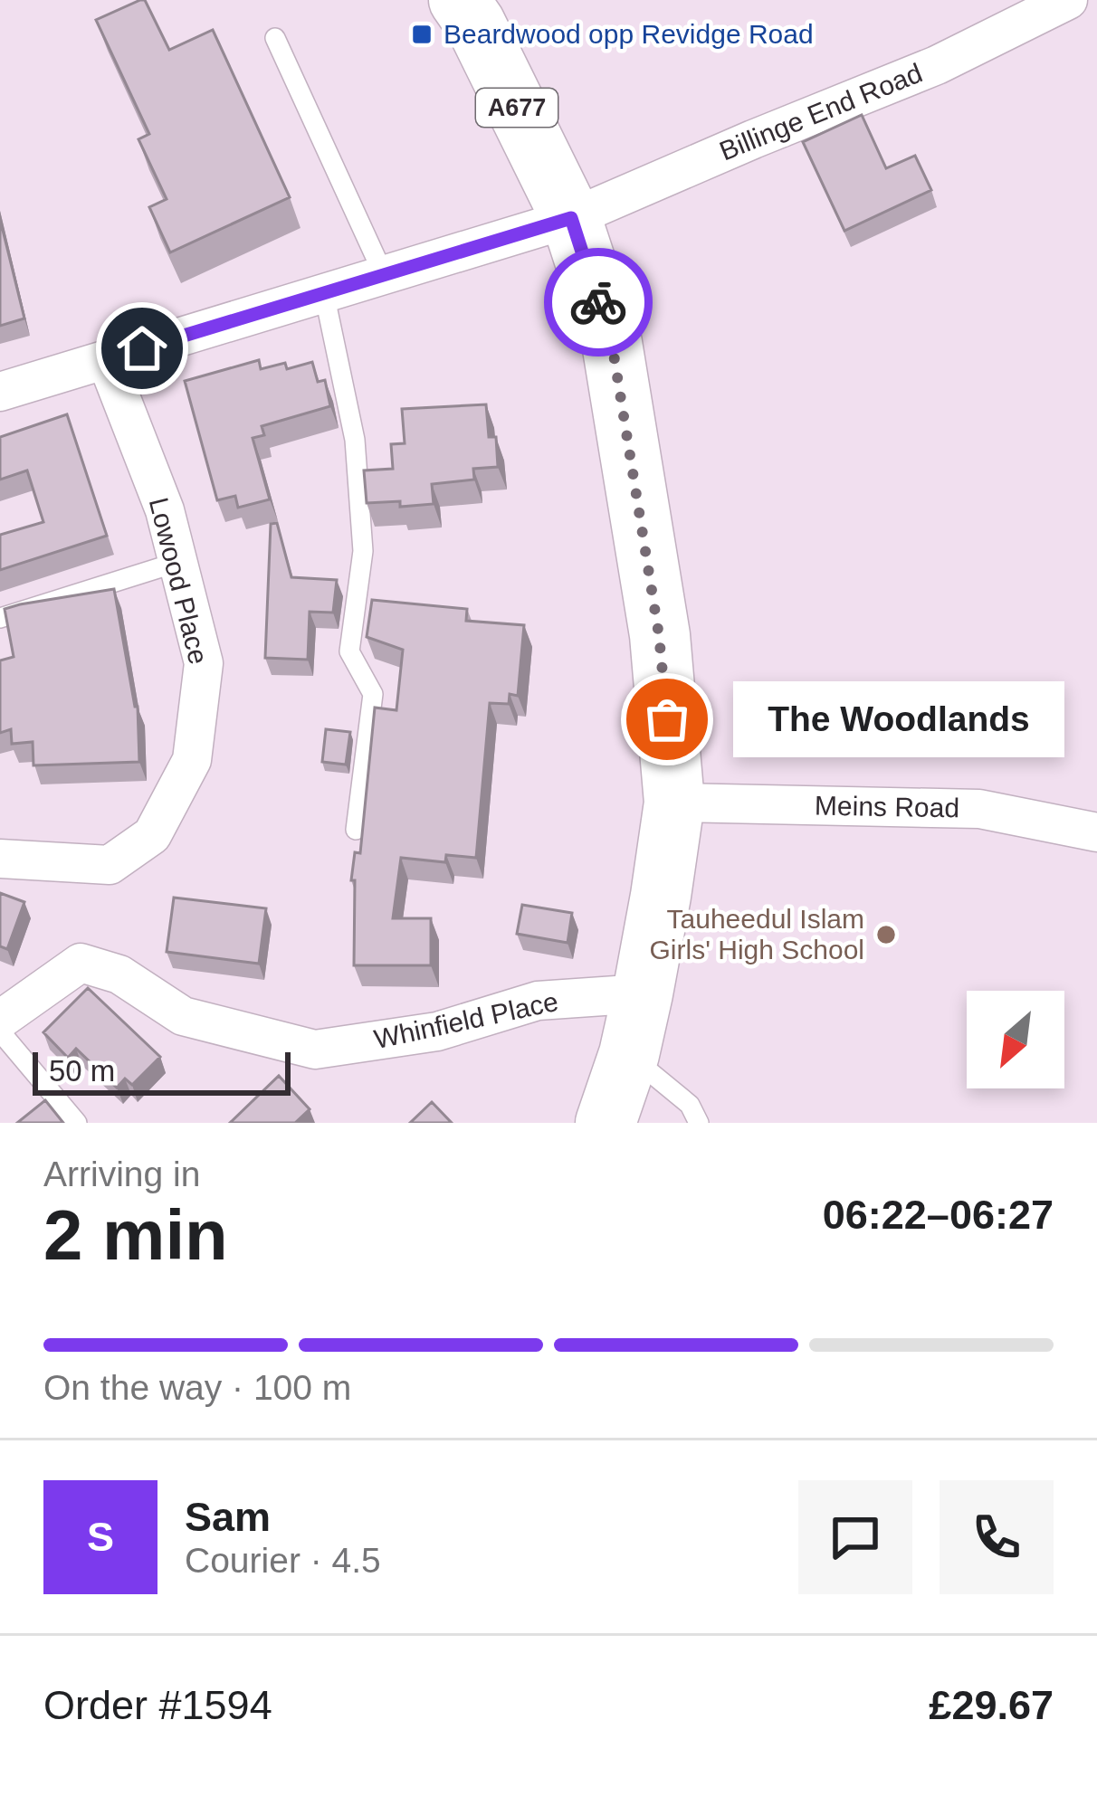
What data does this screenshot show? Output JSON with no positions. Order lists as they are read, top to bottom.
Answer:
{
  "streets": {
    "highway": ["A677"],
    "street": [
      "Billinge End Road",
      "Lowood Place",
      "Meins Road",
      "Whinfield Place"
    ]
  },
  "crossings": [
    ["A677", "Billinge End Road"],
    ["A677", "Meins Road"],
    ["A677", "Whinfield Place"],
    ["Billinge End Road", "Lowood Place"]
  ],
  "places": {
    "transit": ["Beardwood opp Revidge Road"],
    "other": ["The Woodlands", "Tauheedul Islam Girls' High School"]
  },
  "scale_bar": "50 m",
  "north": "bottom left",
  "page": {
    "bubble": "The Woodlands",
    "scale": "50 m",
    "heading": ["2 min", "Arriving in", "06:22–06:27"],
    "panel": [
      "Sam",
      "Courier · 4.5",
      "Order #1594",
      "£29.67"
    ],
    "bar": "On the way · 100 m",
    "round": "S"
  }
}
